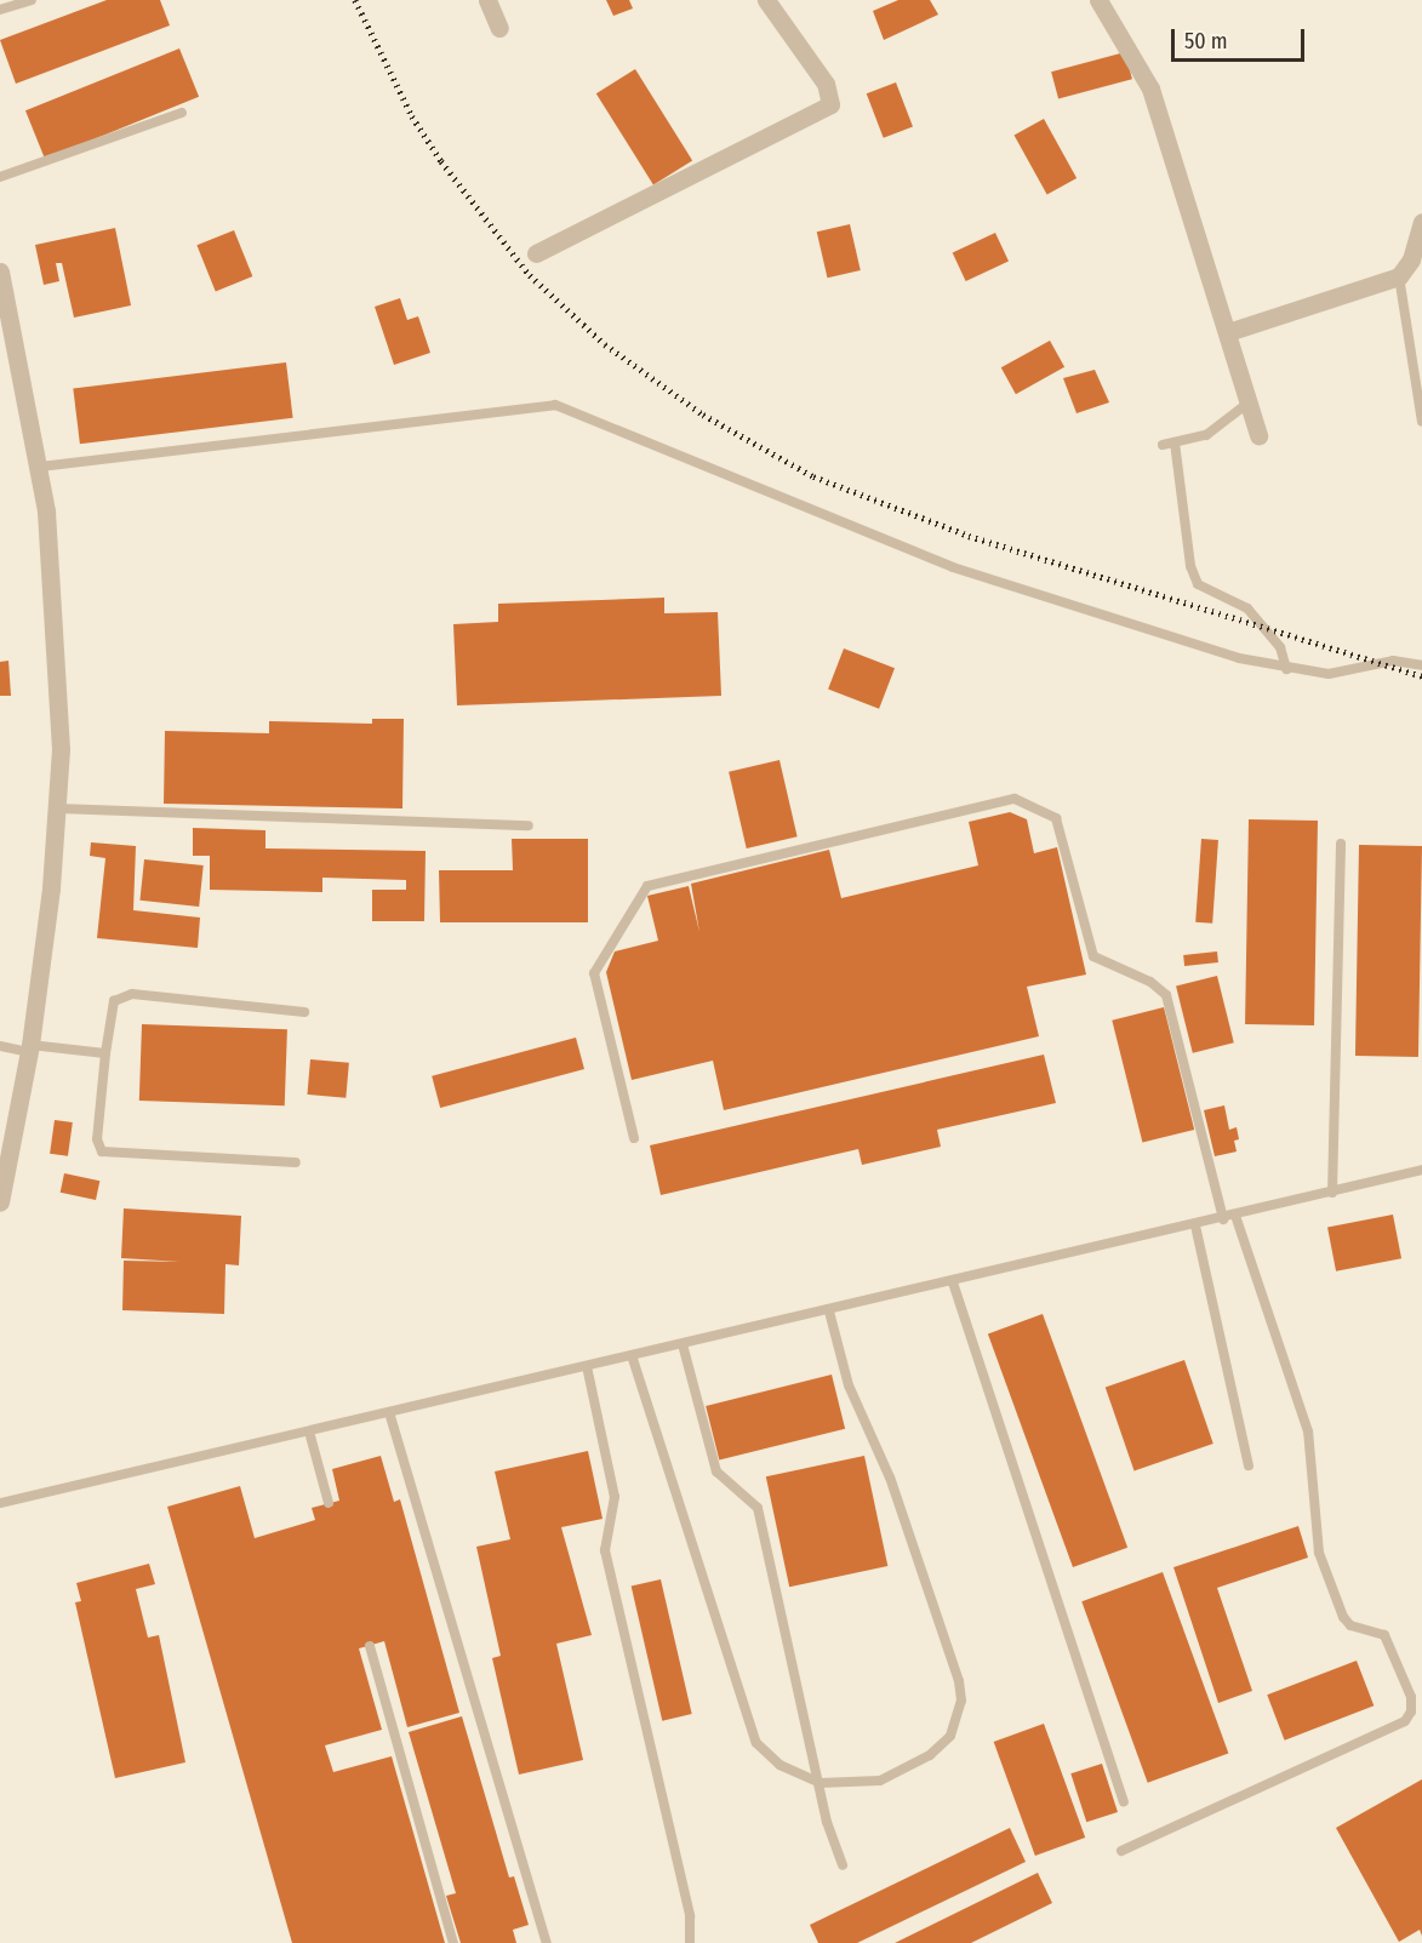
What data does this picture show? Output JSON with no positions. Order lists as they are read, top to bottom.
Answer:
{
  "scale_bar": "50 m"
}
